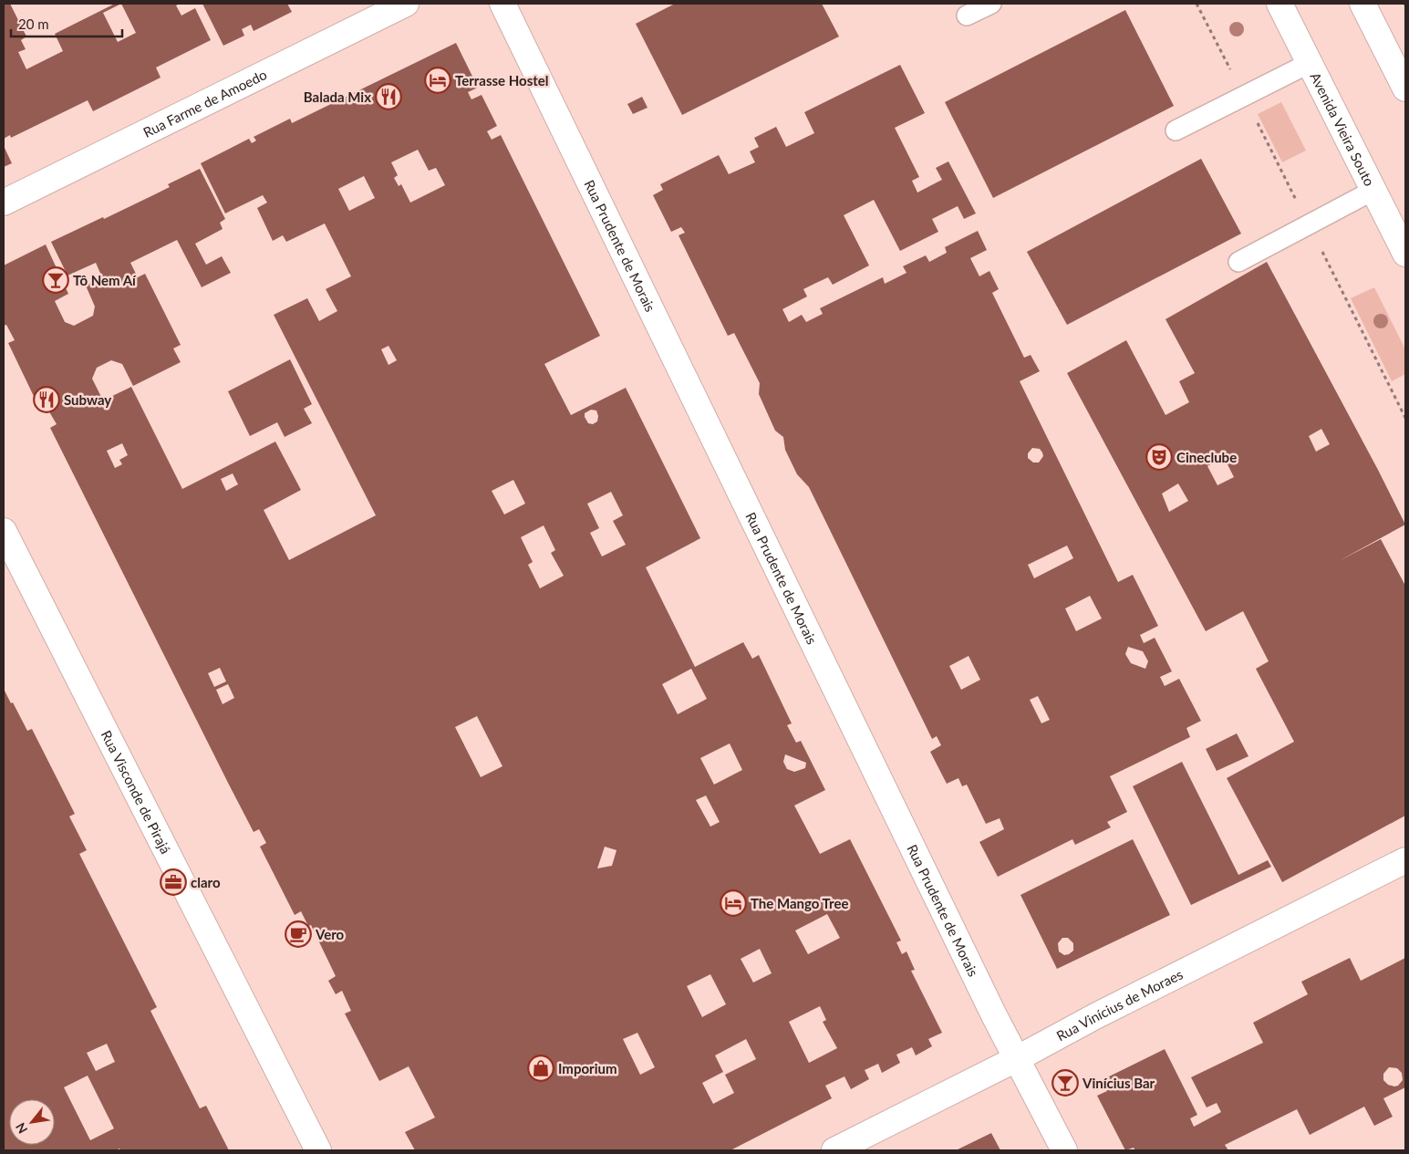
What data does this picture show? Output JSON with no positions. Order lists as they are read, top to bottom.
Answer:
{
  "streets": {
    "main road": [
      "Rua Farme de Amoedo",
      "Avenida Vieira Souto",
      "Rua Prudente de Morais",
      "Rua Visconde de Pirajá",
      "Rua Vinícius de Moraes"
    ]
  },
  "crossings": [
    ["Rua Prudente de Morais", "Rua Vinícius de Moraes"]
  ],
  "places": {
    "hotel": ["Terrasse Hostel", "The Mango Tree"],
    "restaurant": ["Balada Mix", "Subway"],
    "bar": ["Tô Nem Aí", "Vinícius Bar"],
    "theatre": ["Cineclube"],
    "office": ["claro"],
    "cafe": ["Vero"],
    "shop": ["Imporium"]
  },
  "scale_bar": "20 m",
  "north": "bottom left"
}
